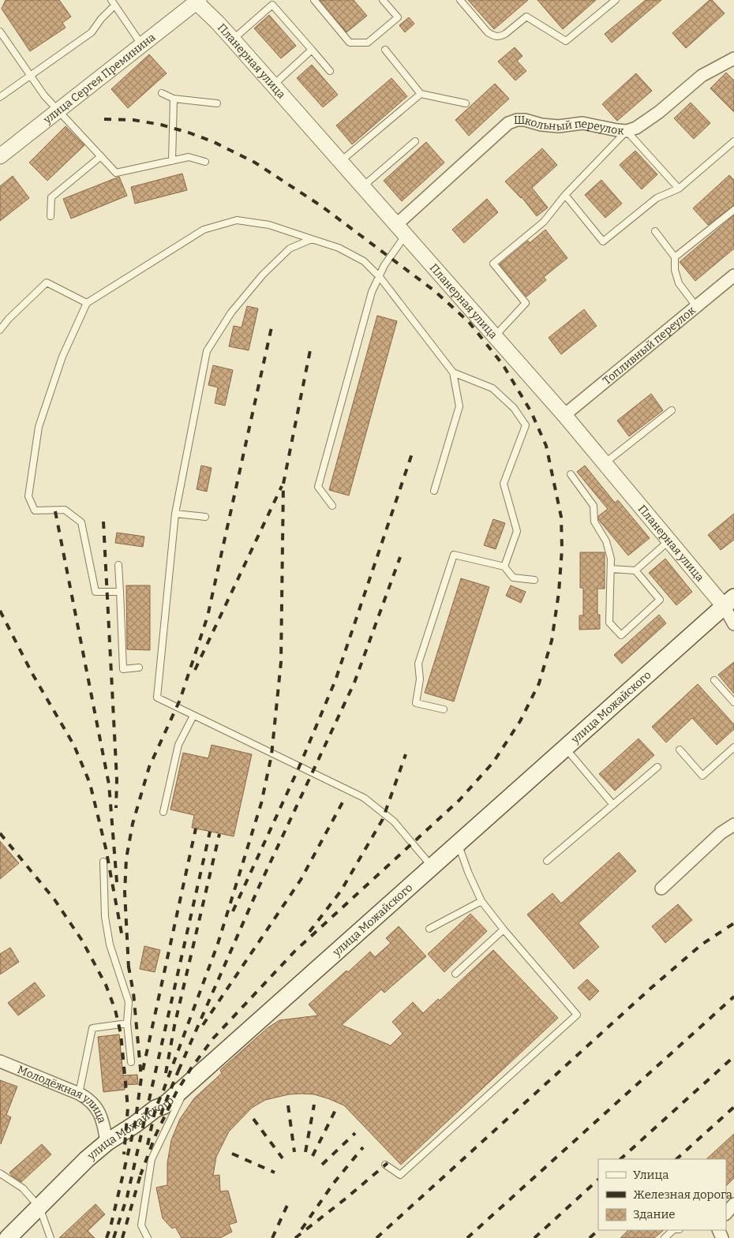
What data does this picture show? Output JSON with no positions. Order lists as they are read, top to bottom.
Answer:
{
  "streets": {
    "main road": ["улица Можайского"],
    "street": [
      "Планерная улица",
      "улица Сергея Преминина",
      "Школьный переулок",
      "Топливный переулок",
      "Молодёжная улица"
    ]
  },
  "crossings": [
    ["Планерная улица", "улица Сергея Преминина"],
    ["Планерная улица", "Школьный переулок"],
    ["Планерная улица", "Топливный переулок"],
    ["Планерная улица", "улица Можайского"],
    ["улица Можайского", "Молодёжная улица"]
  ],
  "legend": ["Улица", "Железная дорога", "Здание"]
}
